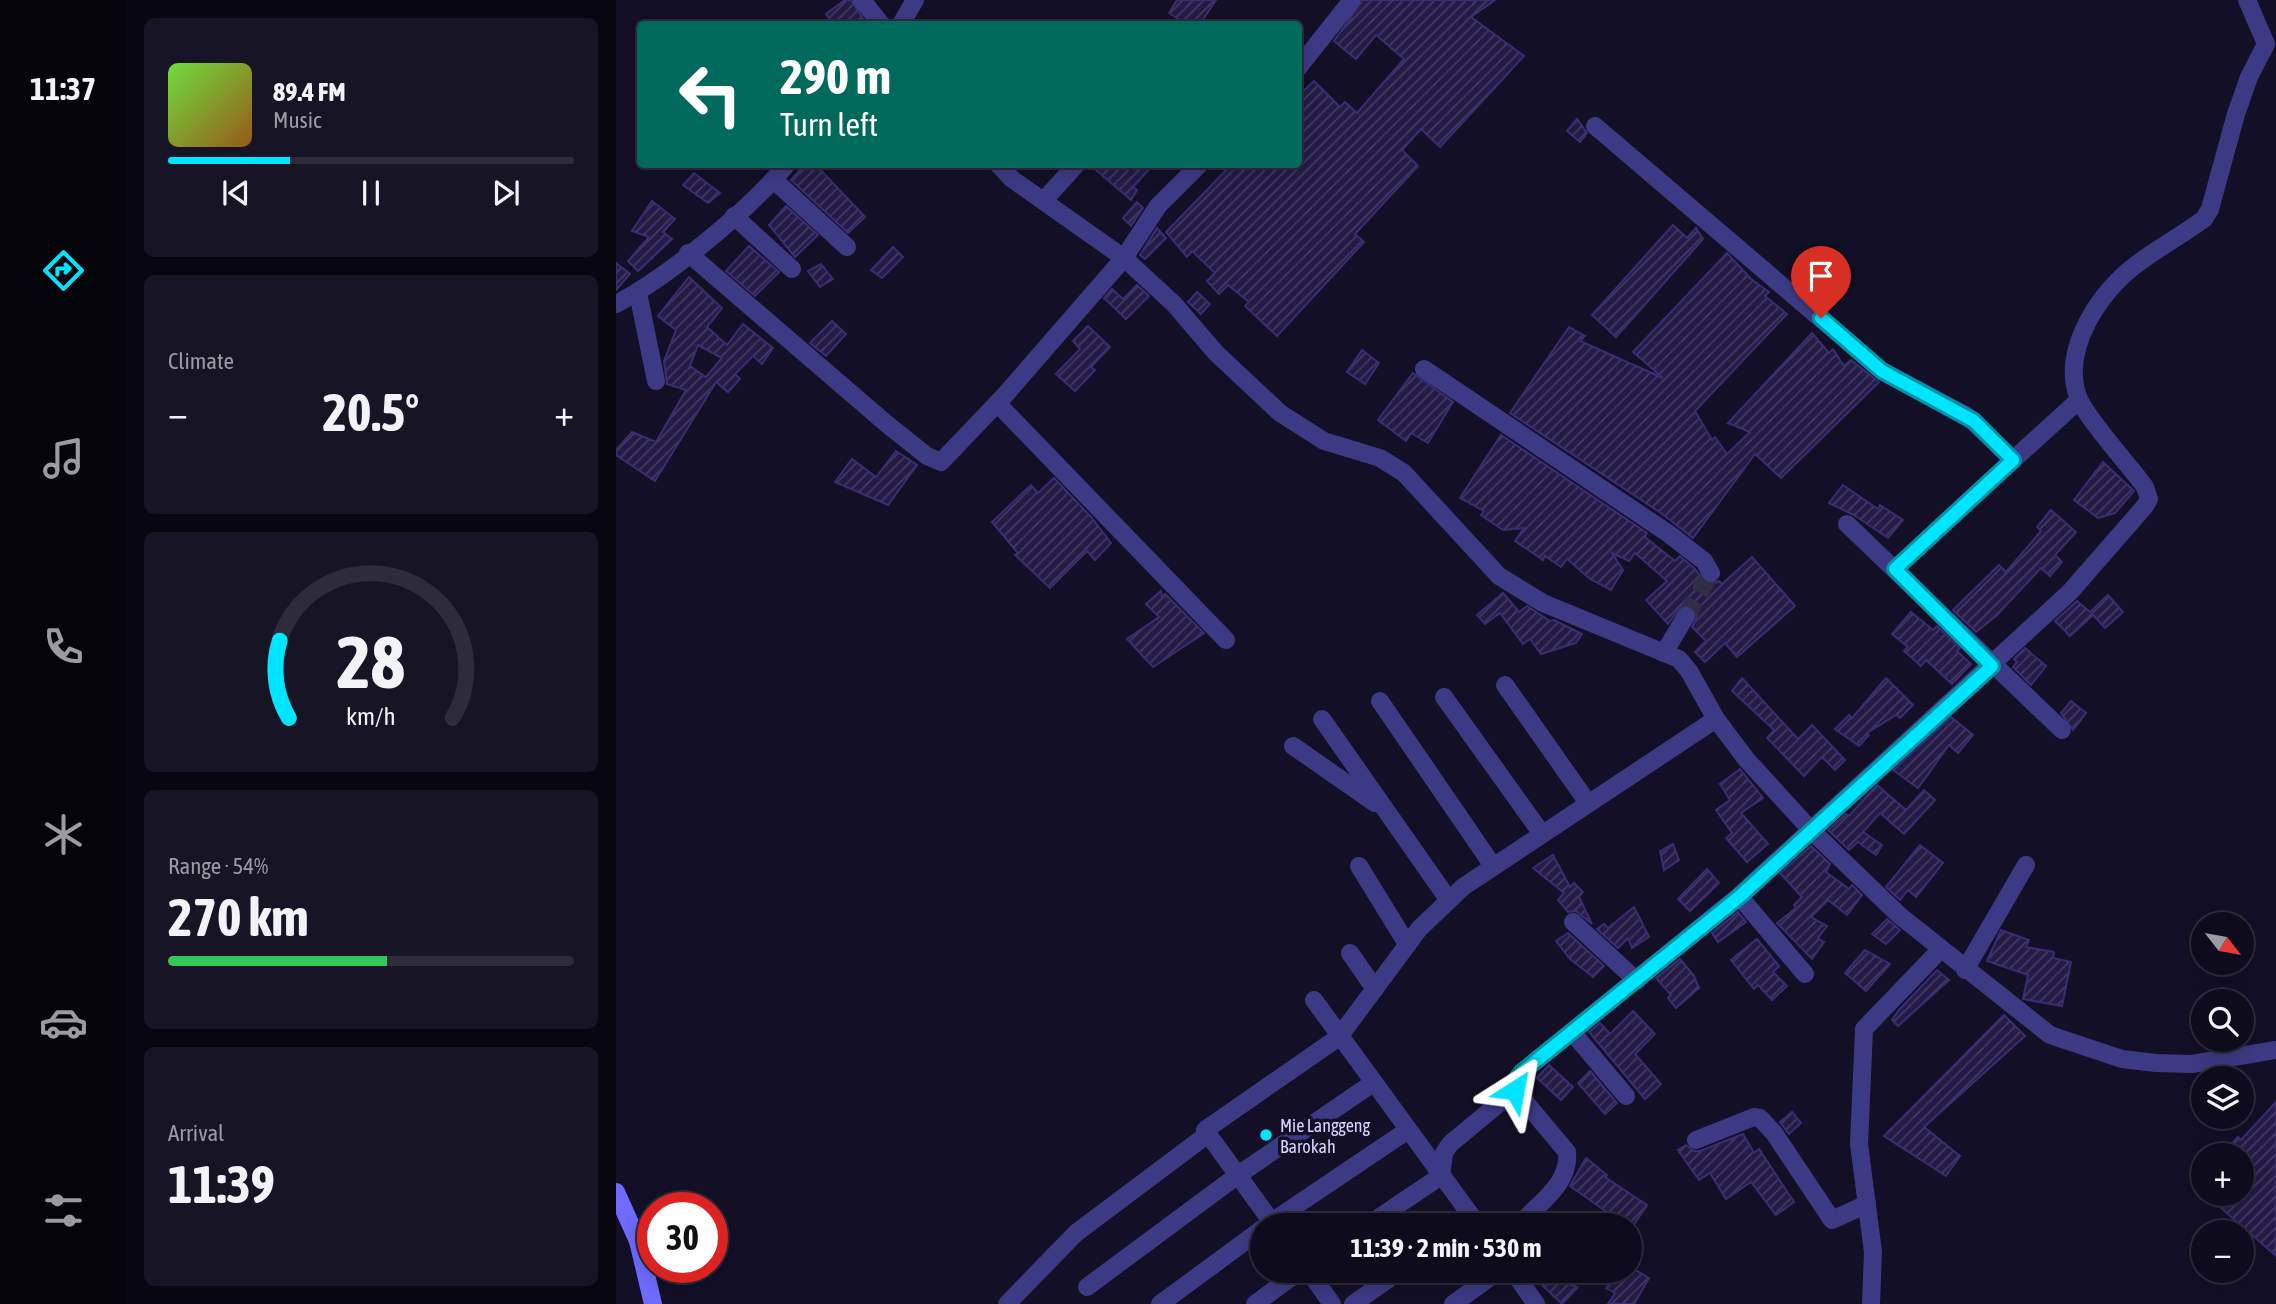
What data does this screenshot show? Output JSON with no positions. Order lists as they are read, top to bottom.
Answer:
{
  "places": ["Mie Langgeng Barokah"],
  "north": "bottom right",
  "page": {
    "tabs": "11:37",
    "turn": ["290 m", "Turn left"],
    "song": ["89.4 FM", "Music"],
    "tile": [
      "Climate",
      ["Range · 54%", "270 km"],
      ["Arrival", "11:39"]
    ],
    "heat": ["−", "20.5°", "+"],
    "map_buttons": ["+", "−"],
    "limit": "30",
    "trip": "11:39 · 2 min · 530 m",
    "gauge": ["28", "km/h"]
  }
}
